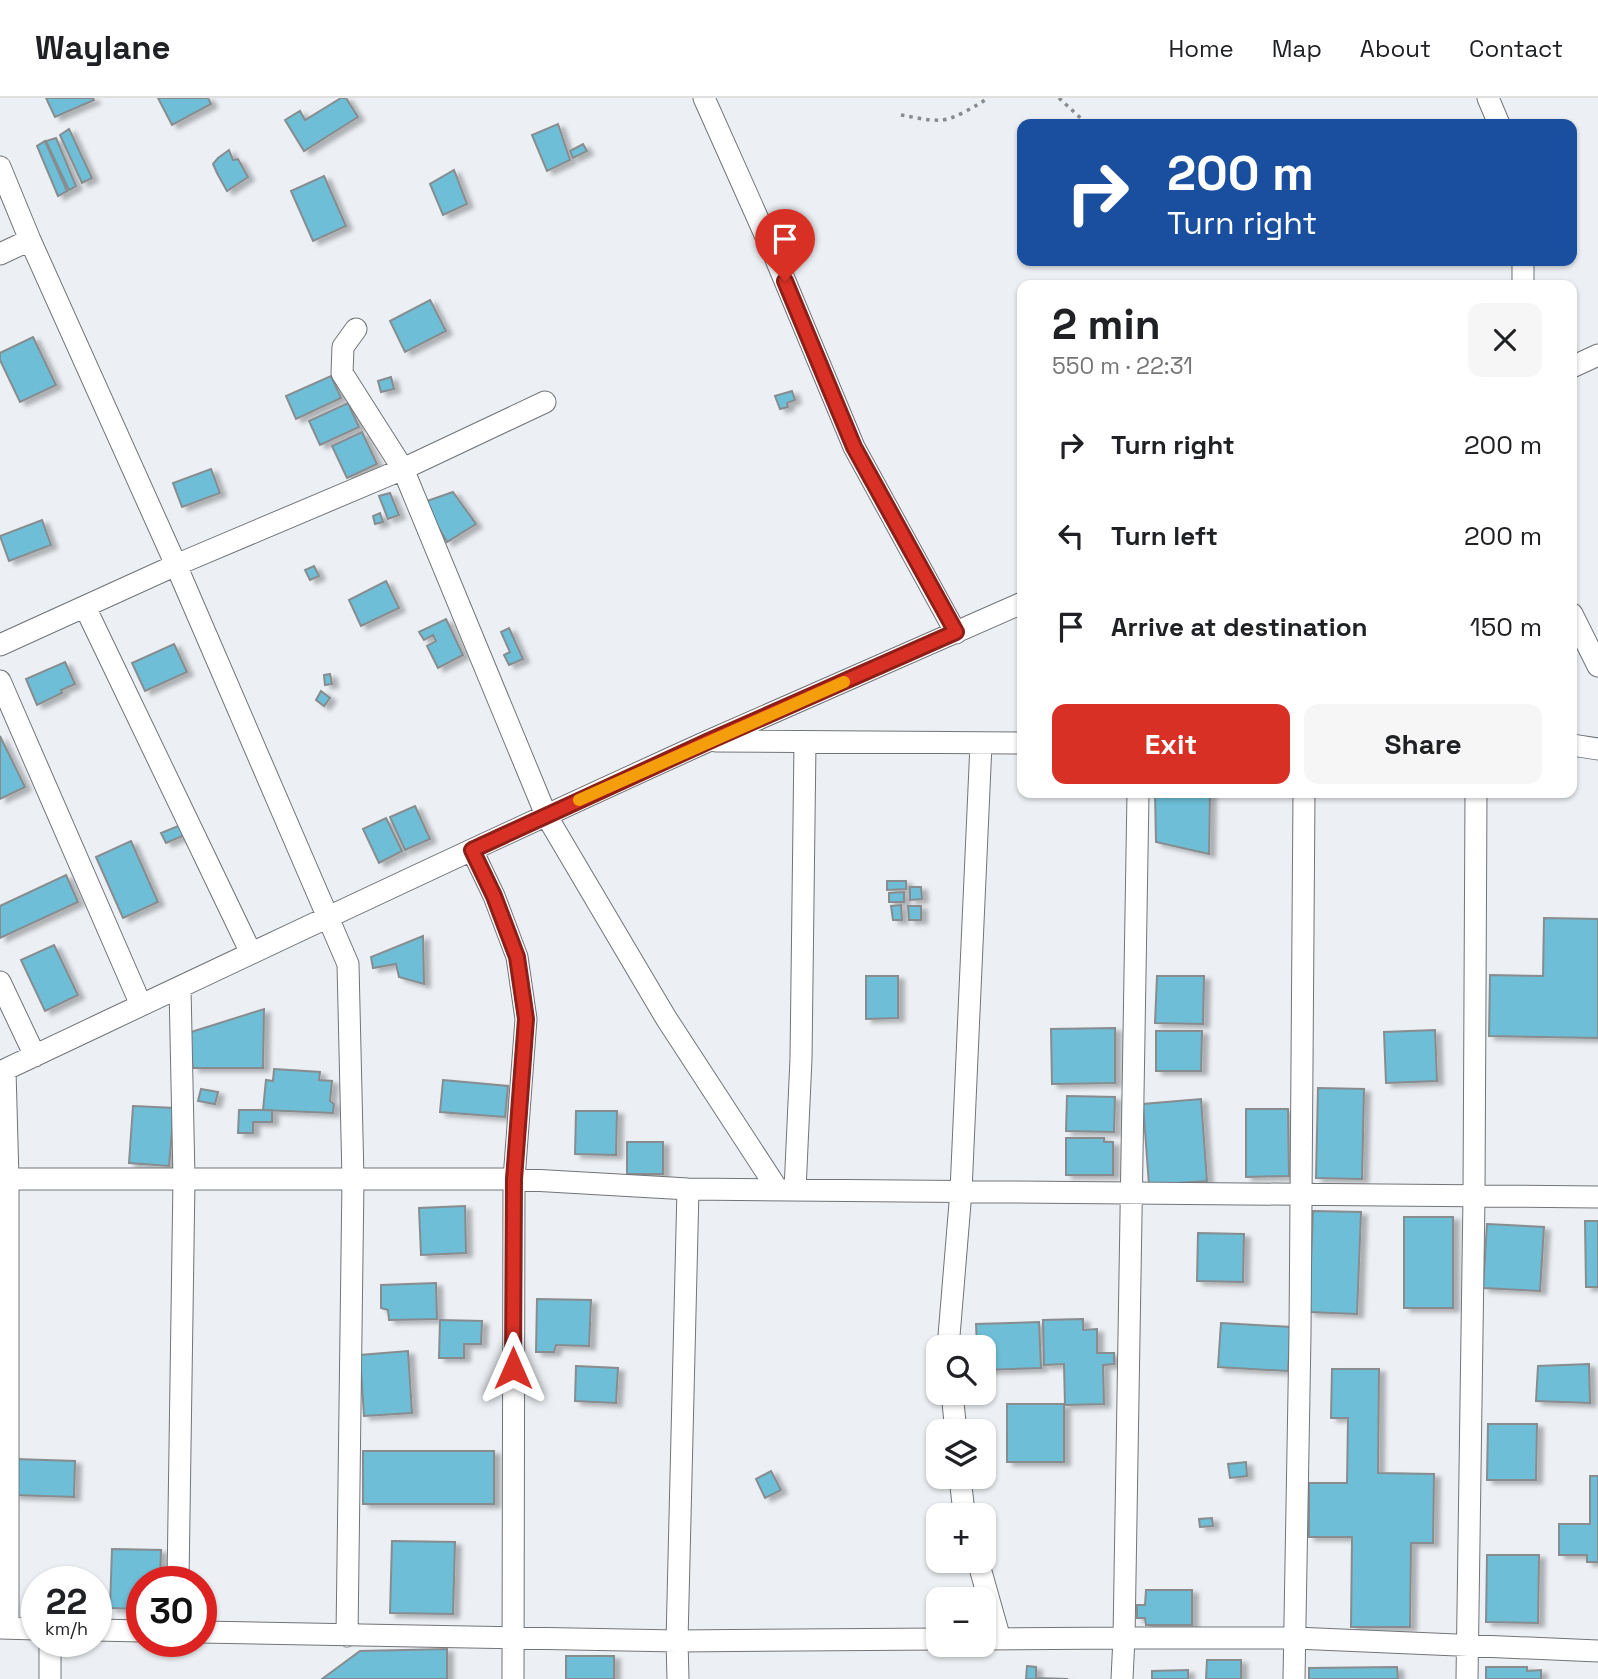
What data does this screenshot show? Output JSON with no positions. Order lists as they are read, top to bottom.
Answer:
{
  "page": {
    "header": "Waylane",
    "nav": [
      "Home",
      "Map",
      "About",
      "Contact"
    ],
    "turn": ["200 m", "Turn right"],
    "heading": ["2 min", "550 m · 22:31"],
    "list": [
      {
        "name": "Turn right",
        "value": "200 m"
      },
      {
        "name": "Turn left",
        "value": "200 m"
      },
      {
        "name": "Arrive at destination",
        "value": "150 m"
      }
    ],
    "buttons": ["Exit", "Share"],
    "map_buttons": ["+", "−"],
    "speed": "22 km/h",
    "limit": "30"
  }
}
